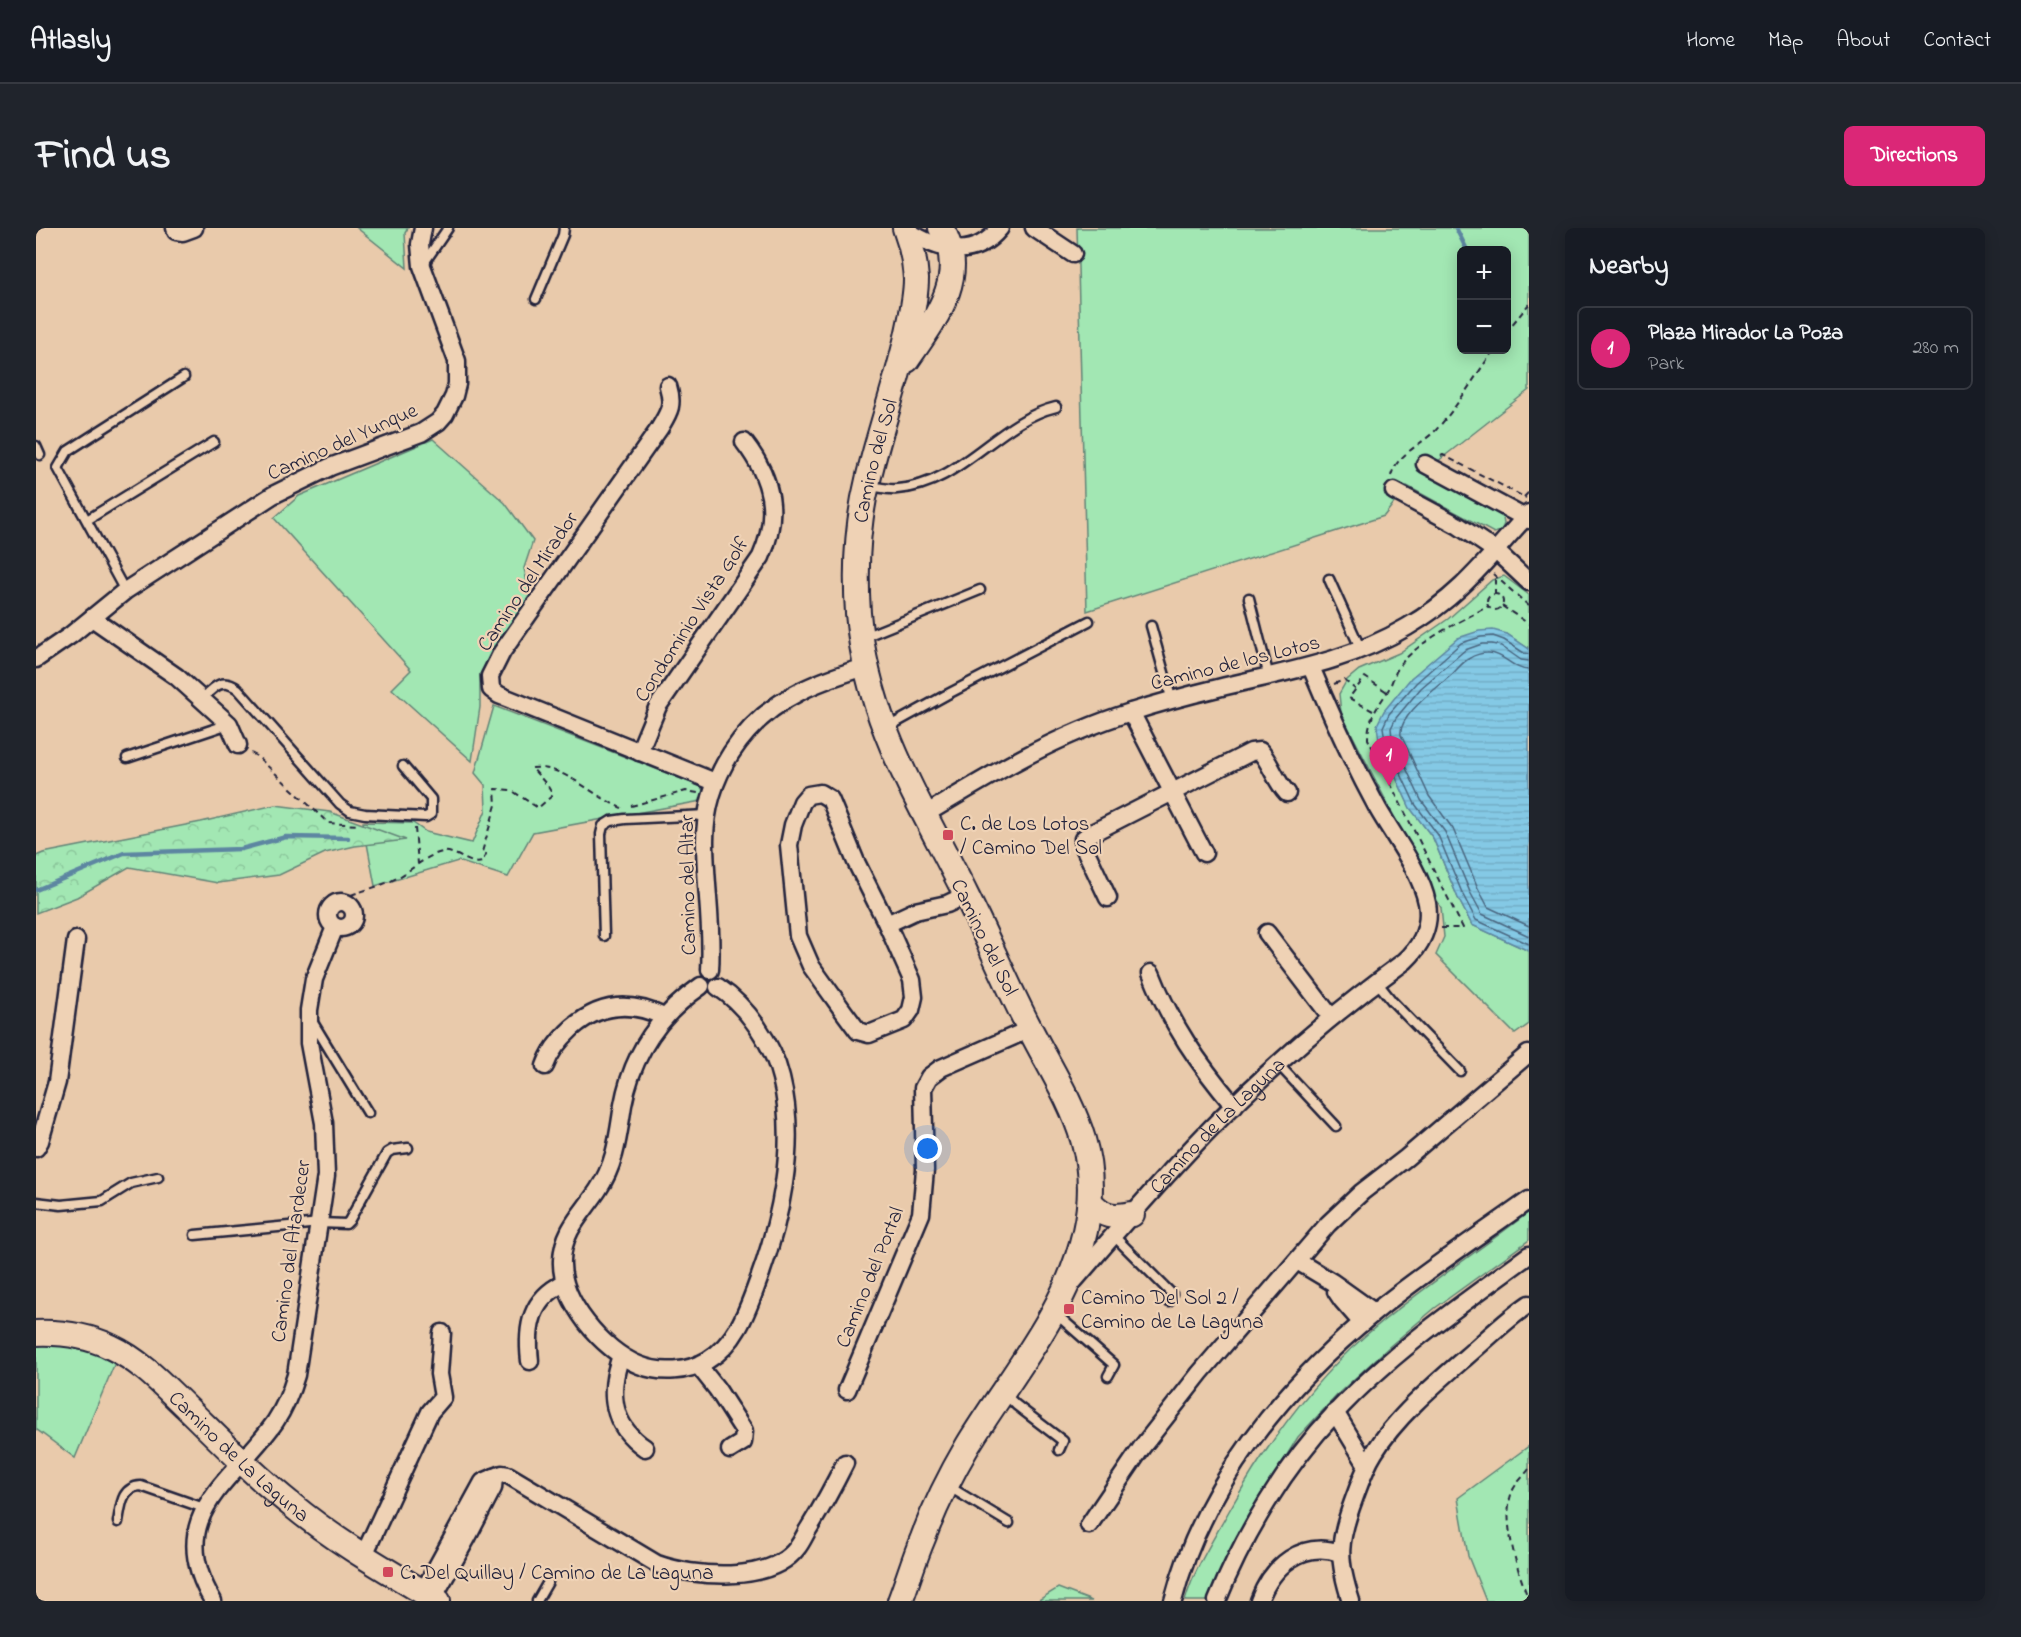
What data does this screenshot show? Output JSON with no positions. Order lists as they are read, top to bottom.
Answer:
{
  "streets": {
    "street": [
      "Camino del Yunque",
      "Camino del Sol",
      "Camino del Mirador",
      "Condominio Vista Golf",
      "Camino de los Lotos",
      "Camino del Altar",
      "Camino de La Laguna",
      "Camino del Atardecer",
      "Camino del Portal"
    ]
  },
  "crossings": [
    ["Camino del Sol", "Camino de los Lotos"],
    ["Camino del Sol", "Camino del Altar"],
    ["Camino del Sol", "Camino de La Laguna"],
    ["Camino del Sol", "Camino del Portal"],
    ["Camino del Mirador", "Condominio Vista Golf"],
    ["Camino del Mirador", "Camino del Altar"],
    ["Camino de los Lotos", "Camino de La Laguna"],
    ["Camino de La Laguna", "Camino del Atardecer"]
  ],
  "places": {
    "transit": ["C. de Los Lotos / Camino Del Sol", "Camino Del Sol 2 / Camino de La Laguna", "C. Del Quillay / Camino de La Laguna"]
  },
  "page": {
    "header": "Atlasly",
    "nav": [
      "Home",
      "Map",
      "About",
      "Contact"
    ],
    "title": "Find us",
    "buttons": "Directions",
    "heading": "Nearby",
    "map_buttons": ["+", "−"],
    "list": [
      {
        "mark": "1",
        "name": "Plaza Mirador La Poza",
        "note": "Park",
        "value": "280 m"
      }
    ],
    "pins": "1"
  }
}
